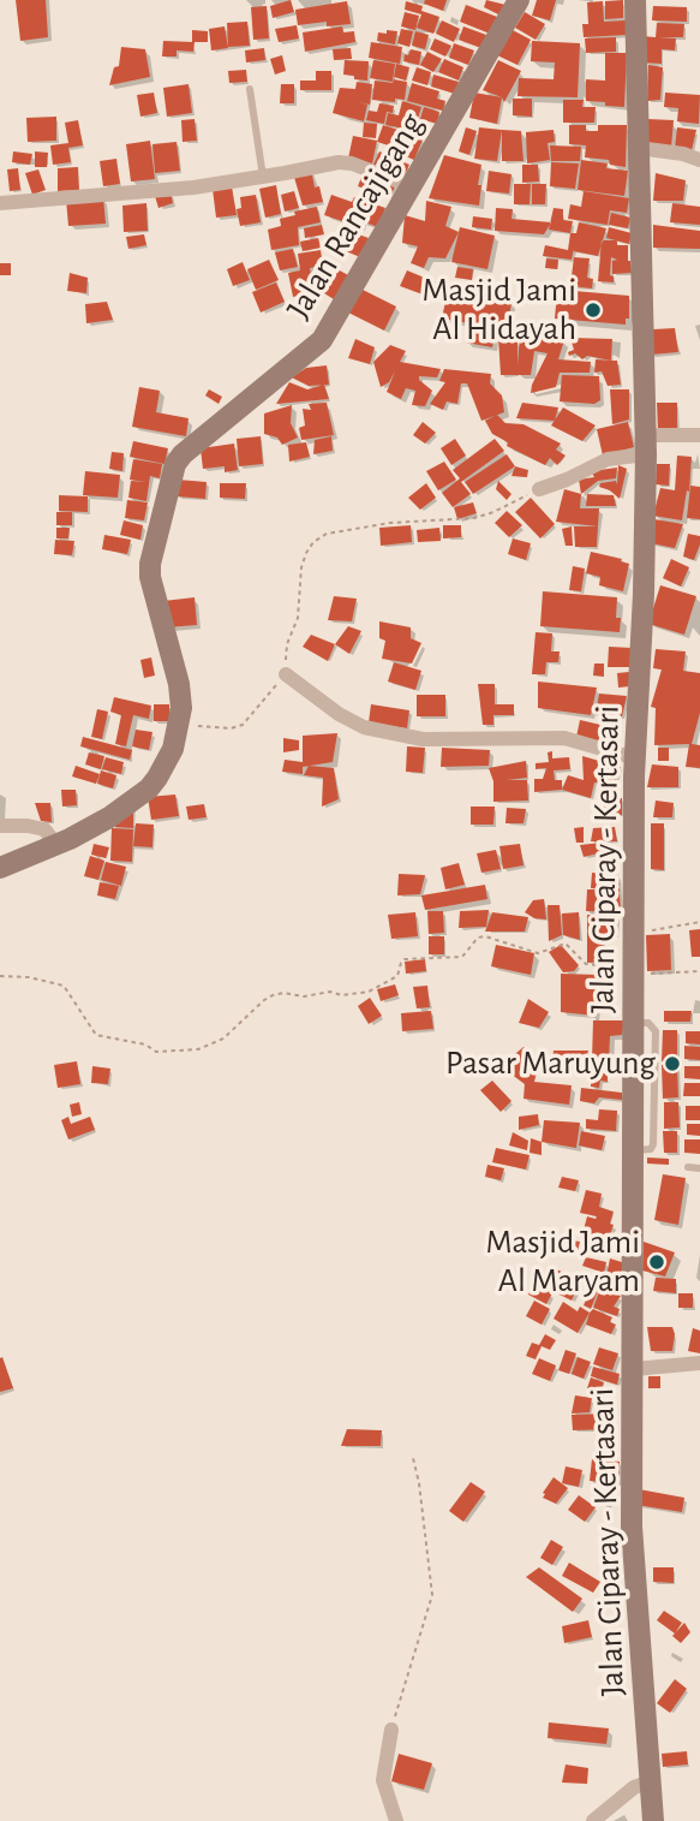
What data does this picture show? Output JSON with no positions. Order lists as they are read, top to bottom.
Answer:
{
  "streets": {
    "main road": ["Jalan Rancajigang", "Jalan Ciparay - Kertasari"]
  },
  "places": ["Masjid Jami Al Hidayah", "Pasar Maruyung", "Masjid Jami Al Maryam"]
}
